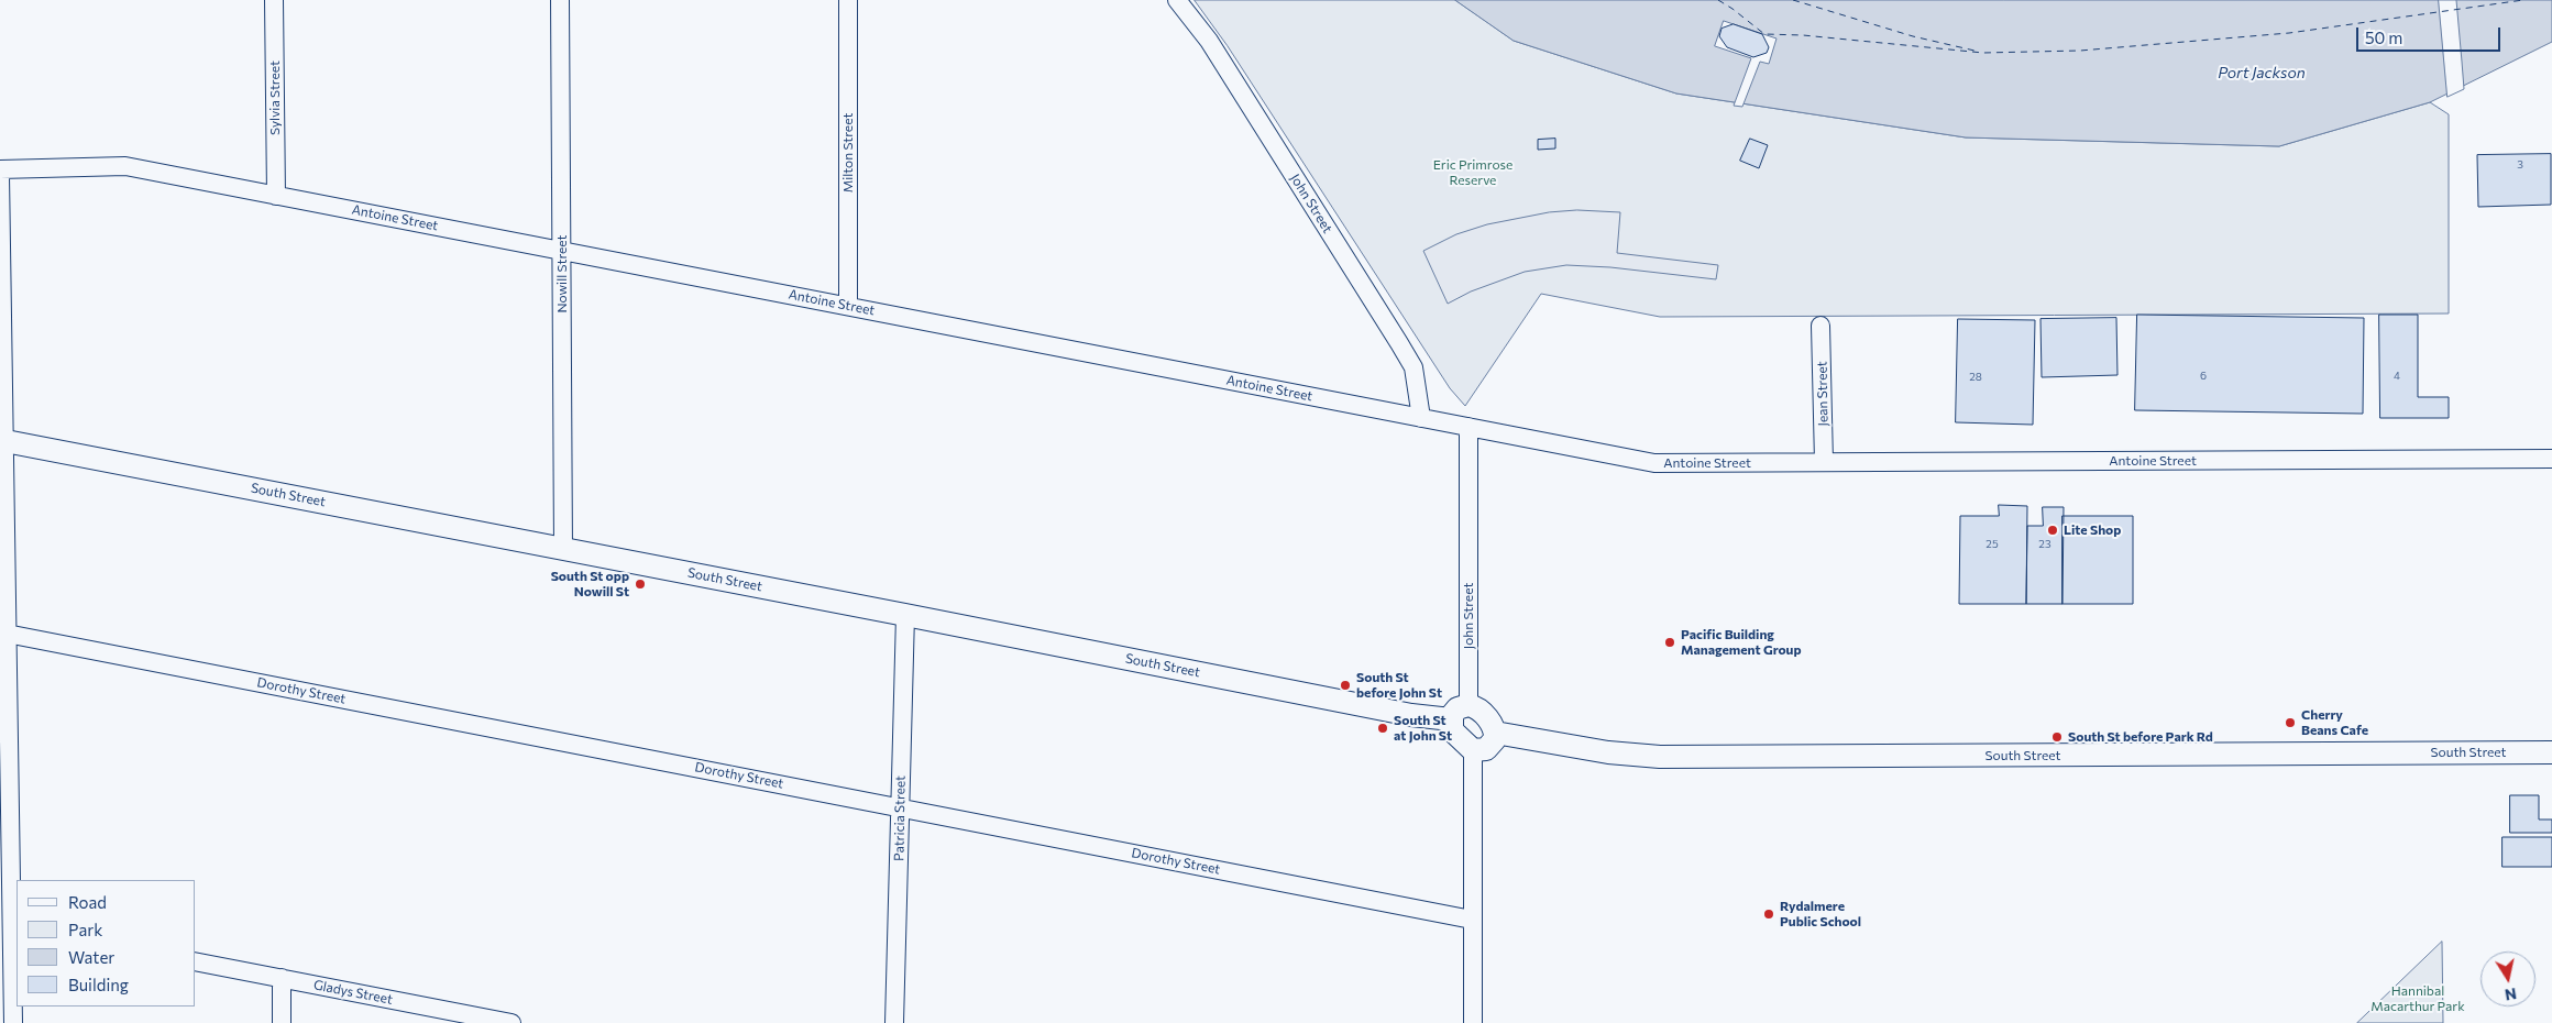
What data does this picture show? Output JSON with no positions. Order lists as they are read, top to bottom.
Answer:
{
  "streets": {
    "street": [
      "Sylvia Street",
      "Milton Street",
      "John Street",
      "Antoine Street",
      "Nowill Street",
      "Jean Street",
      "South Street",
      "Dorothy Street",
      "Patricia Street",
      "Gladys Street"
    ]
  },
  "crossings": [
    ["Sylvia Street", "Antoine Street"],
    ["Milton Street", "Antoine Street"],
    ["John Street", "Antoine Street"],
    ["John Street", "South Street"],
    ["Antoine Street", "Nowill Street"],
    ["Antoine Street", "Jean Street"],
    ["Nowill Street", "South Street"],
    ["South Street", "Patricia Street"],
    ["Dorothy Street", "Patricia Street"]
  ],
  "water": ["Port Jackson"],
  "parks": ["Eric Primrose Reserve", "Hannibal Macarthur Park"],
  "places": [
    "Lite Shop",
    "South St opp Nowill St",
    "Pacific Building Management Group",
    "South St before John St",
    "Cherry Beans Cafe",
    "South St at John St",
    "South St before Park Rd",
    "Rydalmere Public School"
  ],
  "house_numbers": [
    "3",
    "6",
    "4",
    "28",
    "25",
    "23"
  ],
  "legend": [
    "Road",
    "Park",
    "Water",
    "Building"
  ],
  "scale_bar": "50 m",
  "north": "bottom"
}
